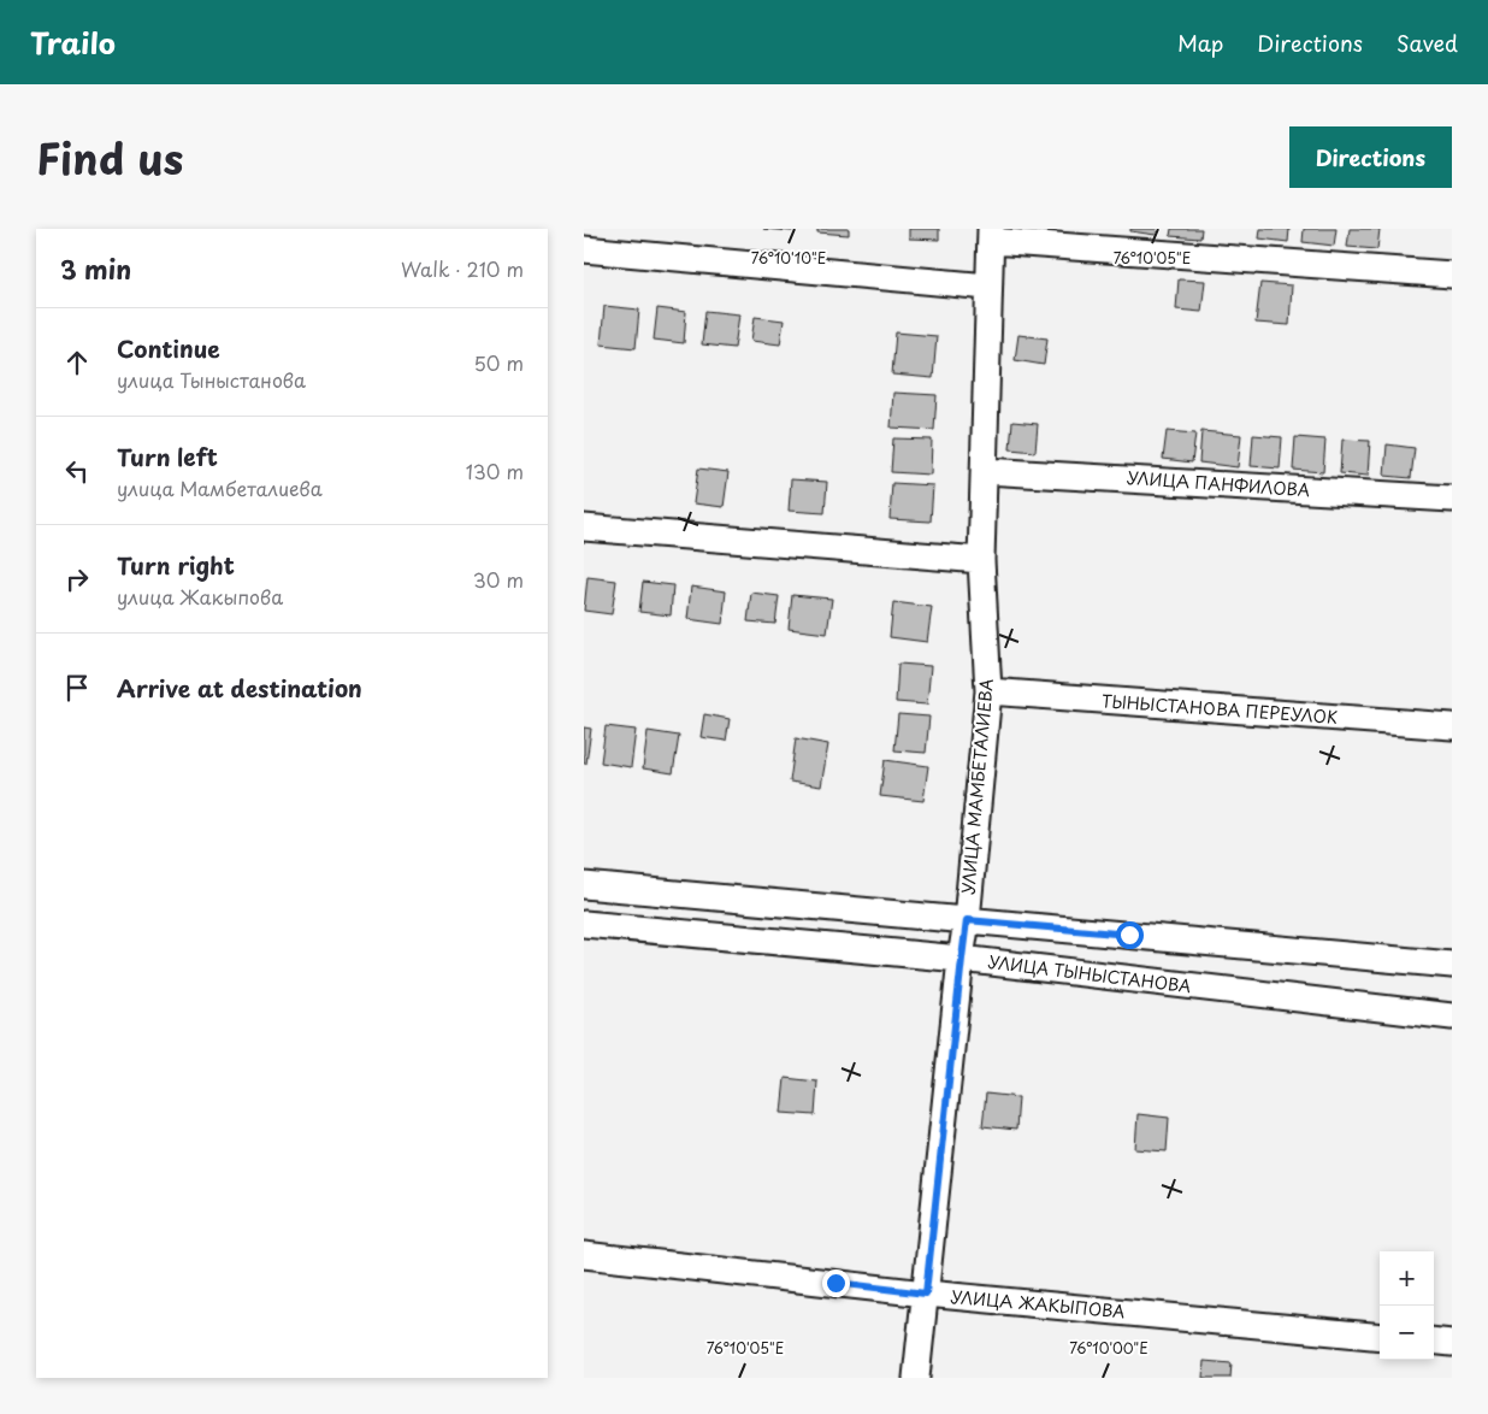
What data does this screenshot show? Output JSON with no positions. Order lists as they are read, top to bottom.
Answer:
{
  "streets": {
    "street": [
      "УЛИЦА ПАНФИЛОВА",
      "ТЫНЫСТАНОВА ПЕРЕУЛОК",
      "УЛИЦА МАМБЕТАЛИЕВА",
      "УЛИЦА ТЫНЫСТАНОВА",
      "УЛИЦА ЖАКЫПОВА"
    ]
  },
  "crossings": [
    ["УЛИЦА ПАНФИЛОВА", "УЛИЦА МАМБЕТАЛИЕВА"],
    ["ТЫНЫСТАНОВА ПЕРЕУЛОК", "УЛИЦА МАМБЕТАЛИЕВА"],
    ["УЛИЦА МАМБЕТАЛИЕВА", "УЛИЦА ТЫНЫСТАНОВА"],
    ["УЛИЦА МАМБЕТАЛИЕВА", "УЛИЦА ЖАКЫПОВА"]
  ],
  "page": {
    "header": "Trailo",
    "nav": ["Map", "Directions", "Saved"],
    "title": "Find us",
    "buttons": "Directions",
    "heading": ["3 min", "Walk · 210 m"],
    "list": [
      ["Continue", "улица Тыныстанова", "50 m"],
      ["Turn left", "улица Мамбеталиева", "130 m"],
      ["Turn right", "улица Жакыпова", "30 m"],
      "Arrive at destination"
    ],
    "map_buttons": ["+", "−"]
  },
  "coordinates": ["76°10'05\"E", "76°10'10\"E", "76°10'00\"E"]
}
